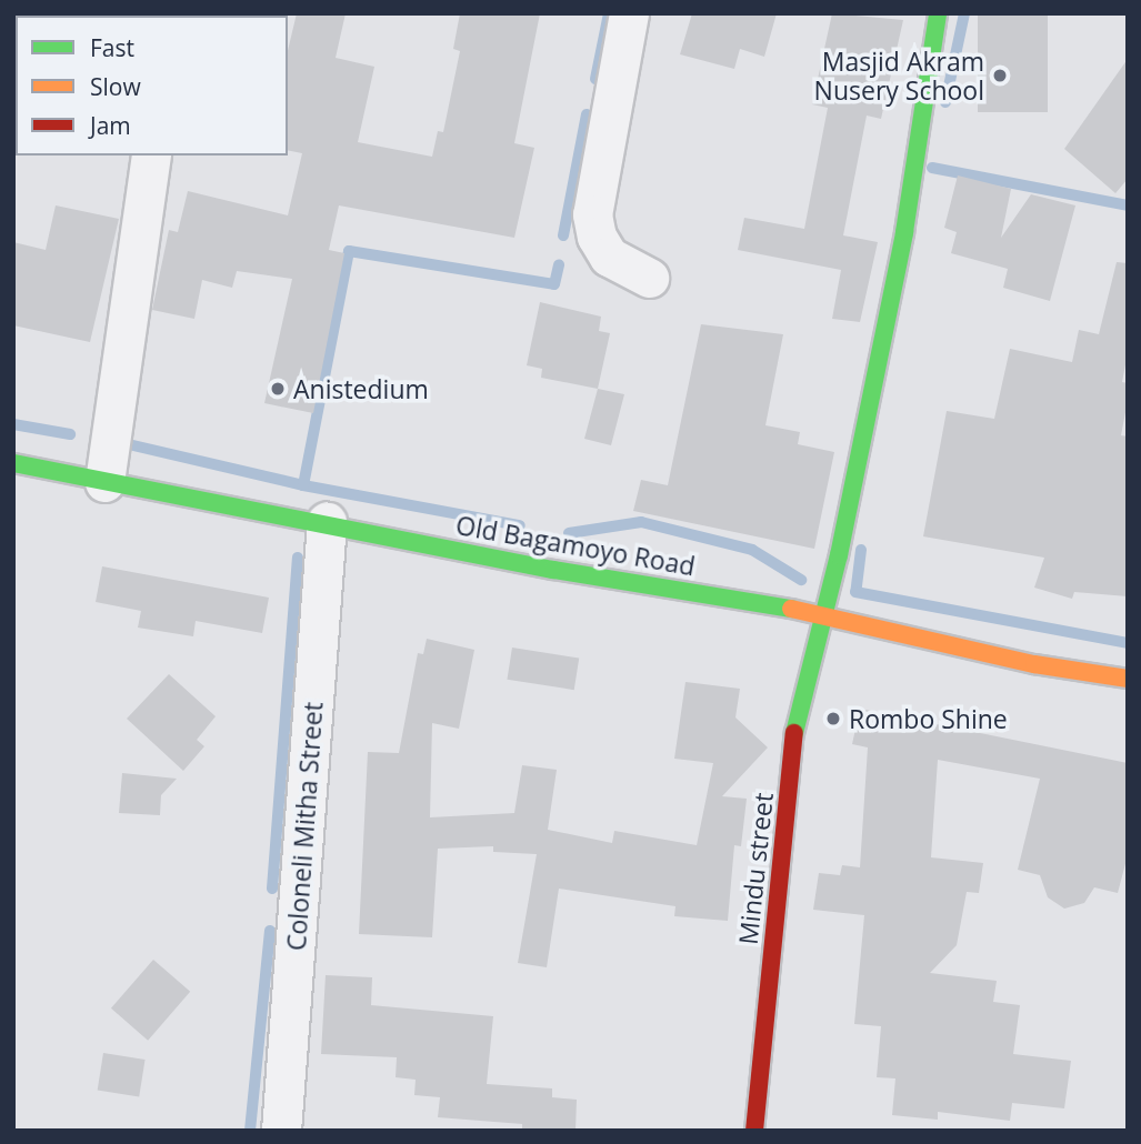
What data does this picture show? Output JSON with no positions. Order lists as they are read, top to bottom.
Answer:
{
  "streets": {
    "main road": ["Old Bagamoyo Road", "Mindu street"],
    "street": ["Coloneli Mitha Street"]
  },
  "crossings": [
    ["Old Bagamoyo Road", "Coloneli Mitha Street"],
    ["Old Bagamoyo Road", "Mindu street"]
  ],
  "places": ["Masjid Akram Nusery School", "Anistedium", "Rombo Shine"],
  "legend": ["Fast", "Slow", "Jam"]
}
